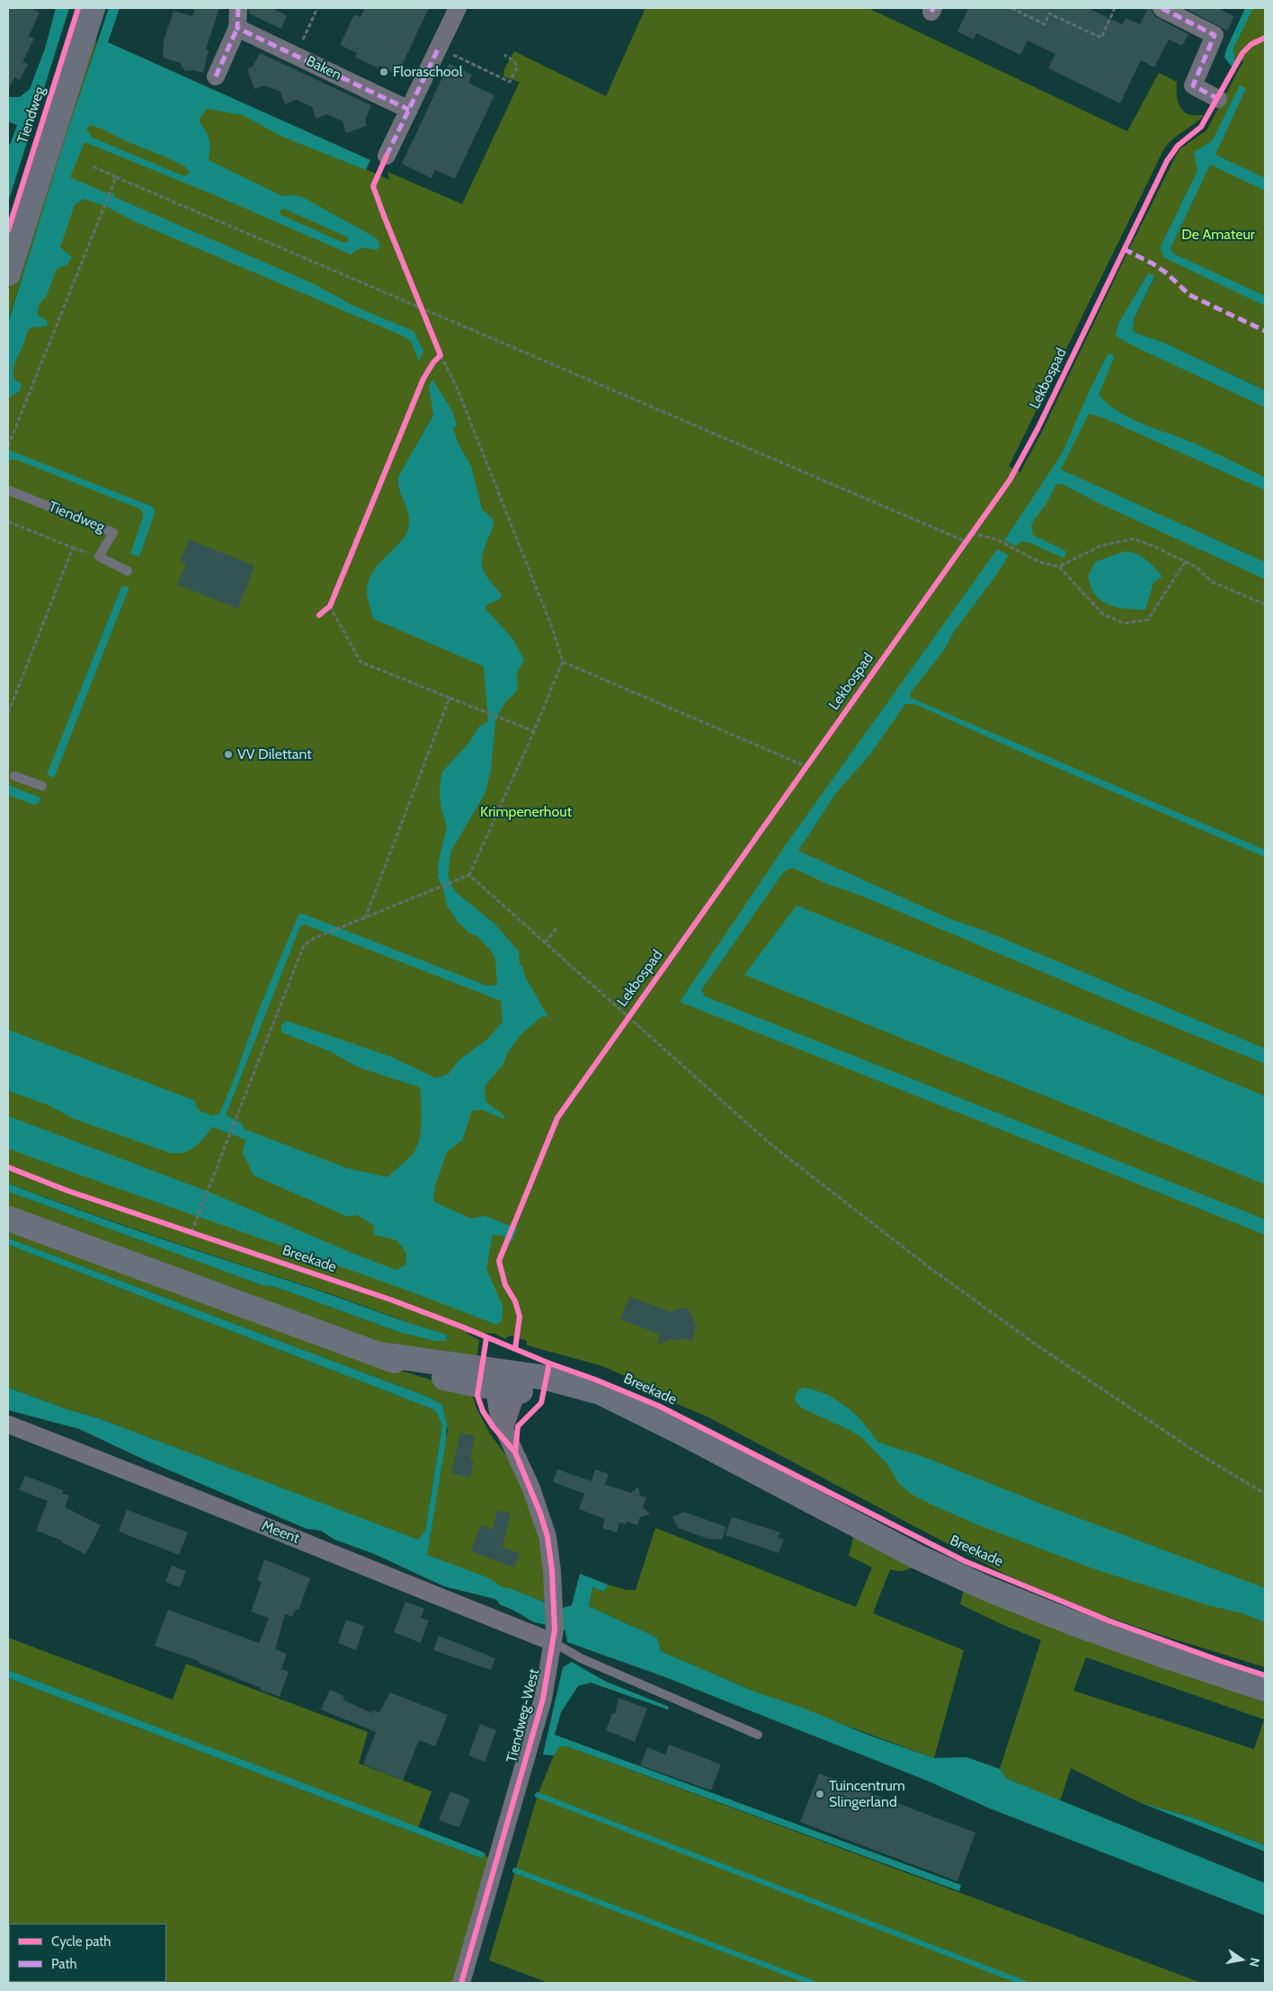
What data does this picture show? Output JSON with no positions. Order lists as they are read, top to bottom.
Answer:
{
  "streets": {
    "main road": ["Tiendweg", "Breekade"],
    "street": ["Baken", "Meent", "Tiendweg-West"],
    "cycle path": ["Lekbospad"]
  },
  "crossings": [
    ["Breekade", "Tiendweg-West"],
    ["Meent", "Tiendweg-West"]
  ],
  "parks": ["De Amateur", "Krimpenerhout"],
  "places": ["Floraschool", "VV Dilettant", "Tuincentrum Slingerland"],
  "legend": ["Cycle path", "Path"],
  "north": "right"
}
